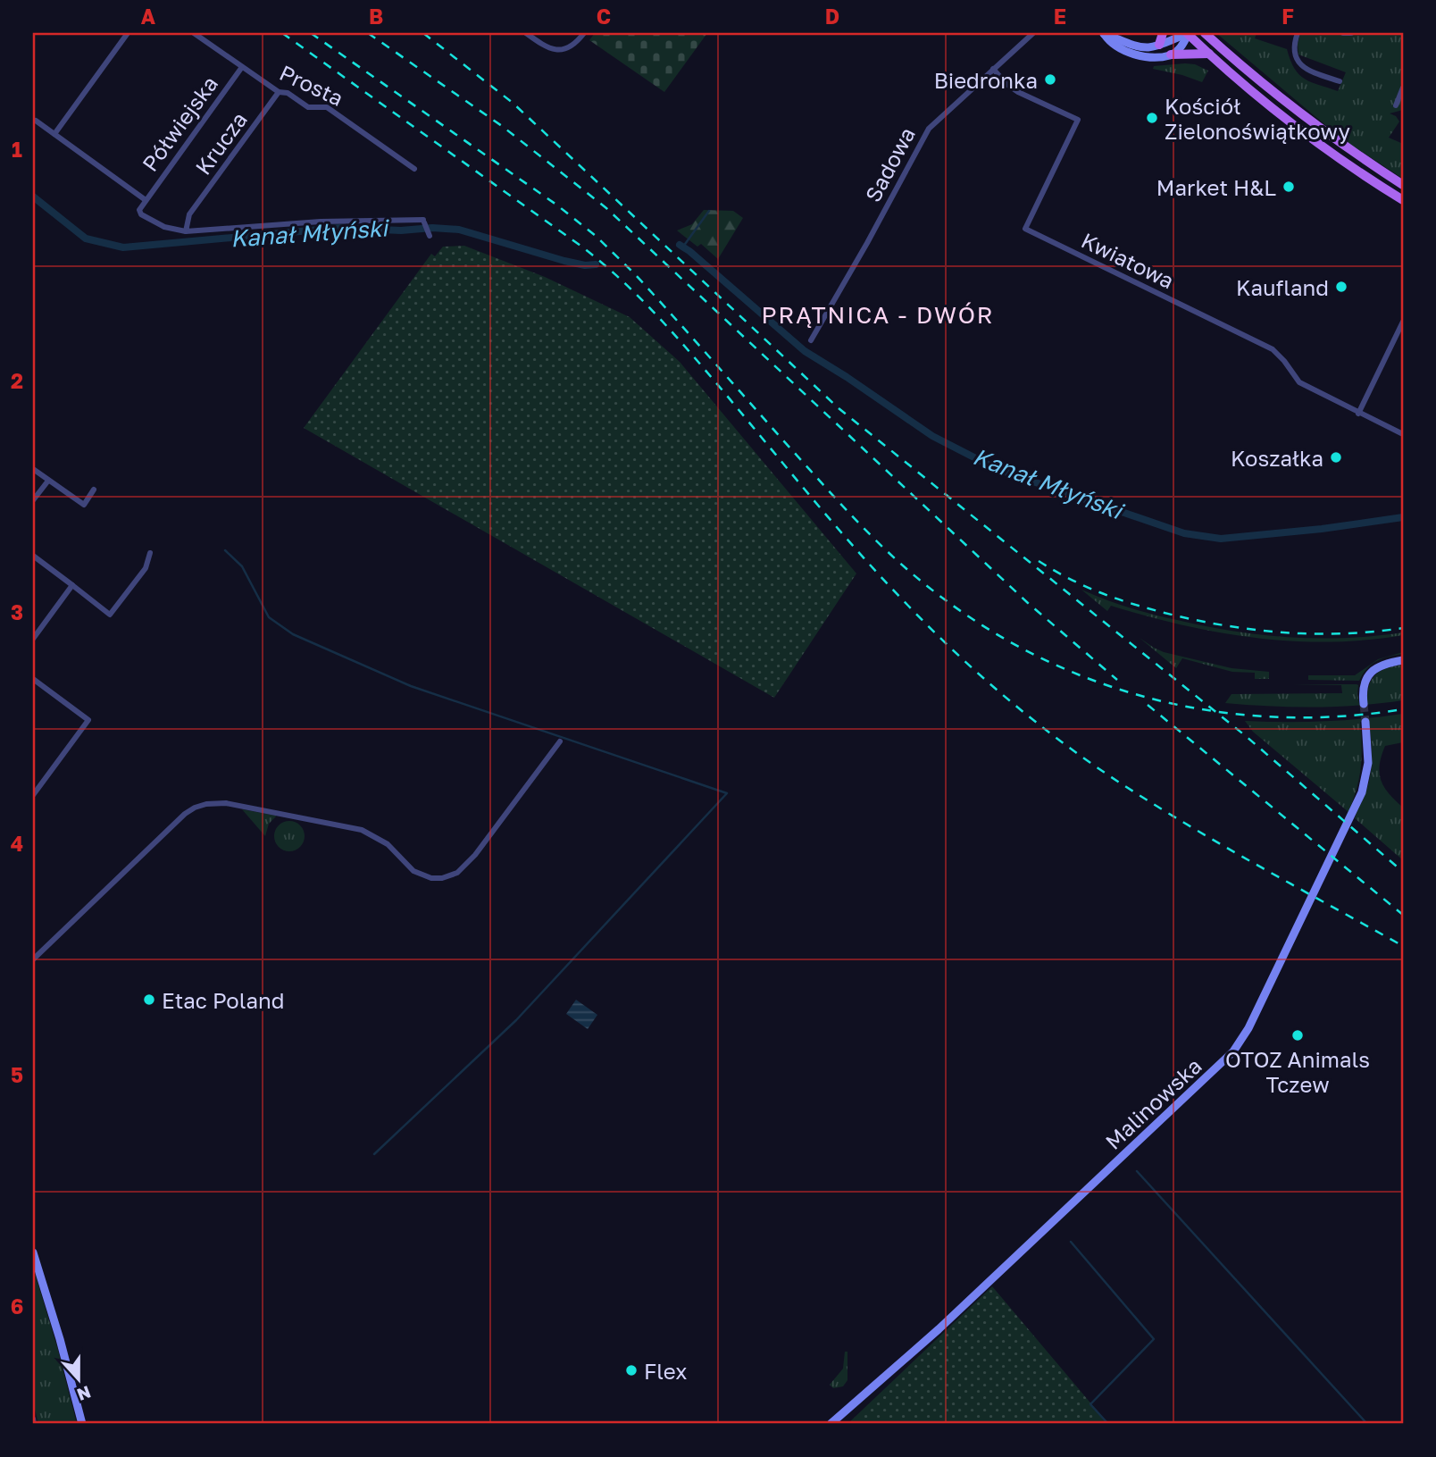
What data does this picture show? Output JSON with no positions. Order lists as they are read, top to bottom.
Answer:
{
  "streets": {
    "street": [
      "Prosta",
      "Półwiejska",
      "Krucza",
      "Sadowa",
      "Kwiatowa",
      "Malinowska"
    ]
  },
  "crossings": [
    ["Prosta", "Półwiejska"],
    ["Prosta", "Krucza"],
    ["Sadowa", "Kwiatowa"]
  ],
  "districts": ["PRĄTNICA - DWÓR"],
  "water": ["Kanał Młyński"],
  "places": [
    "Biedronka",
    "Kościół Zielonoświątkowy",
    "Market H&L",
    "Kaufland",
    "Koszałka",
    "Etac Poland",
    "OTOZ Animals Tczew",
    "Flex"
  ],
  "north": "bottom",
  "grid": {
    "columns": [
      "A",
      "B",
      "C",
      "D",
      "E",
      "F"
    ],
    "rows": [
      "1",
      "2",
      "3",
      "4",
      "5",
      "6"
    ]
  }
}
